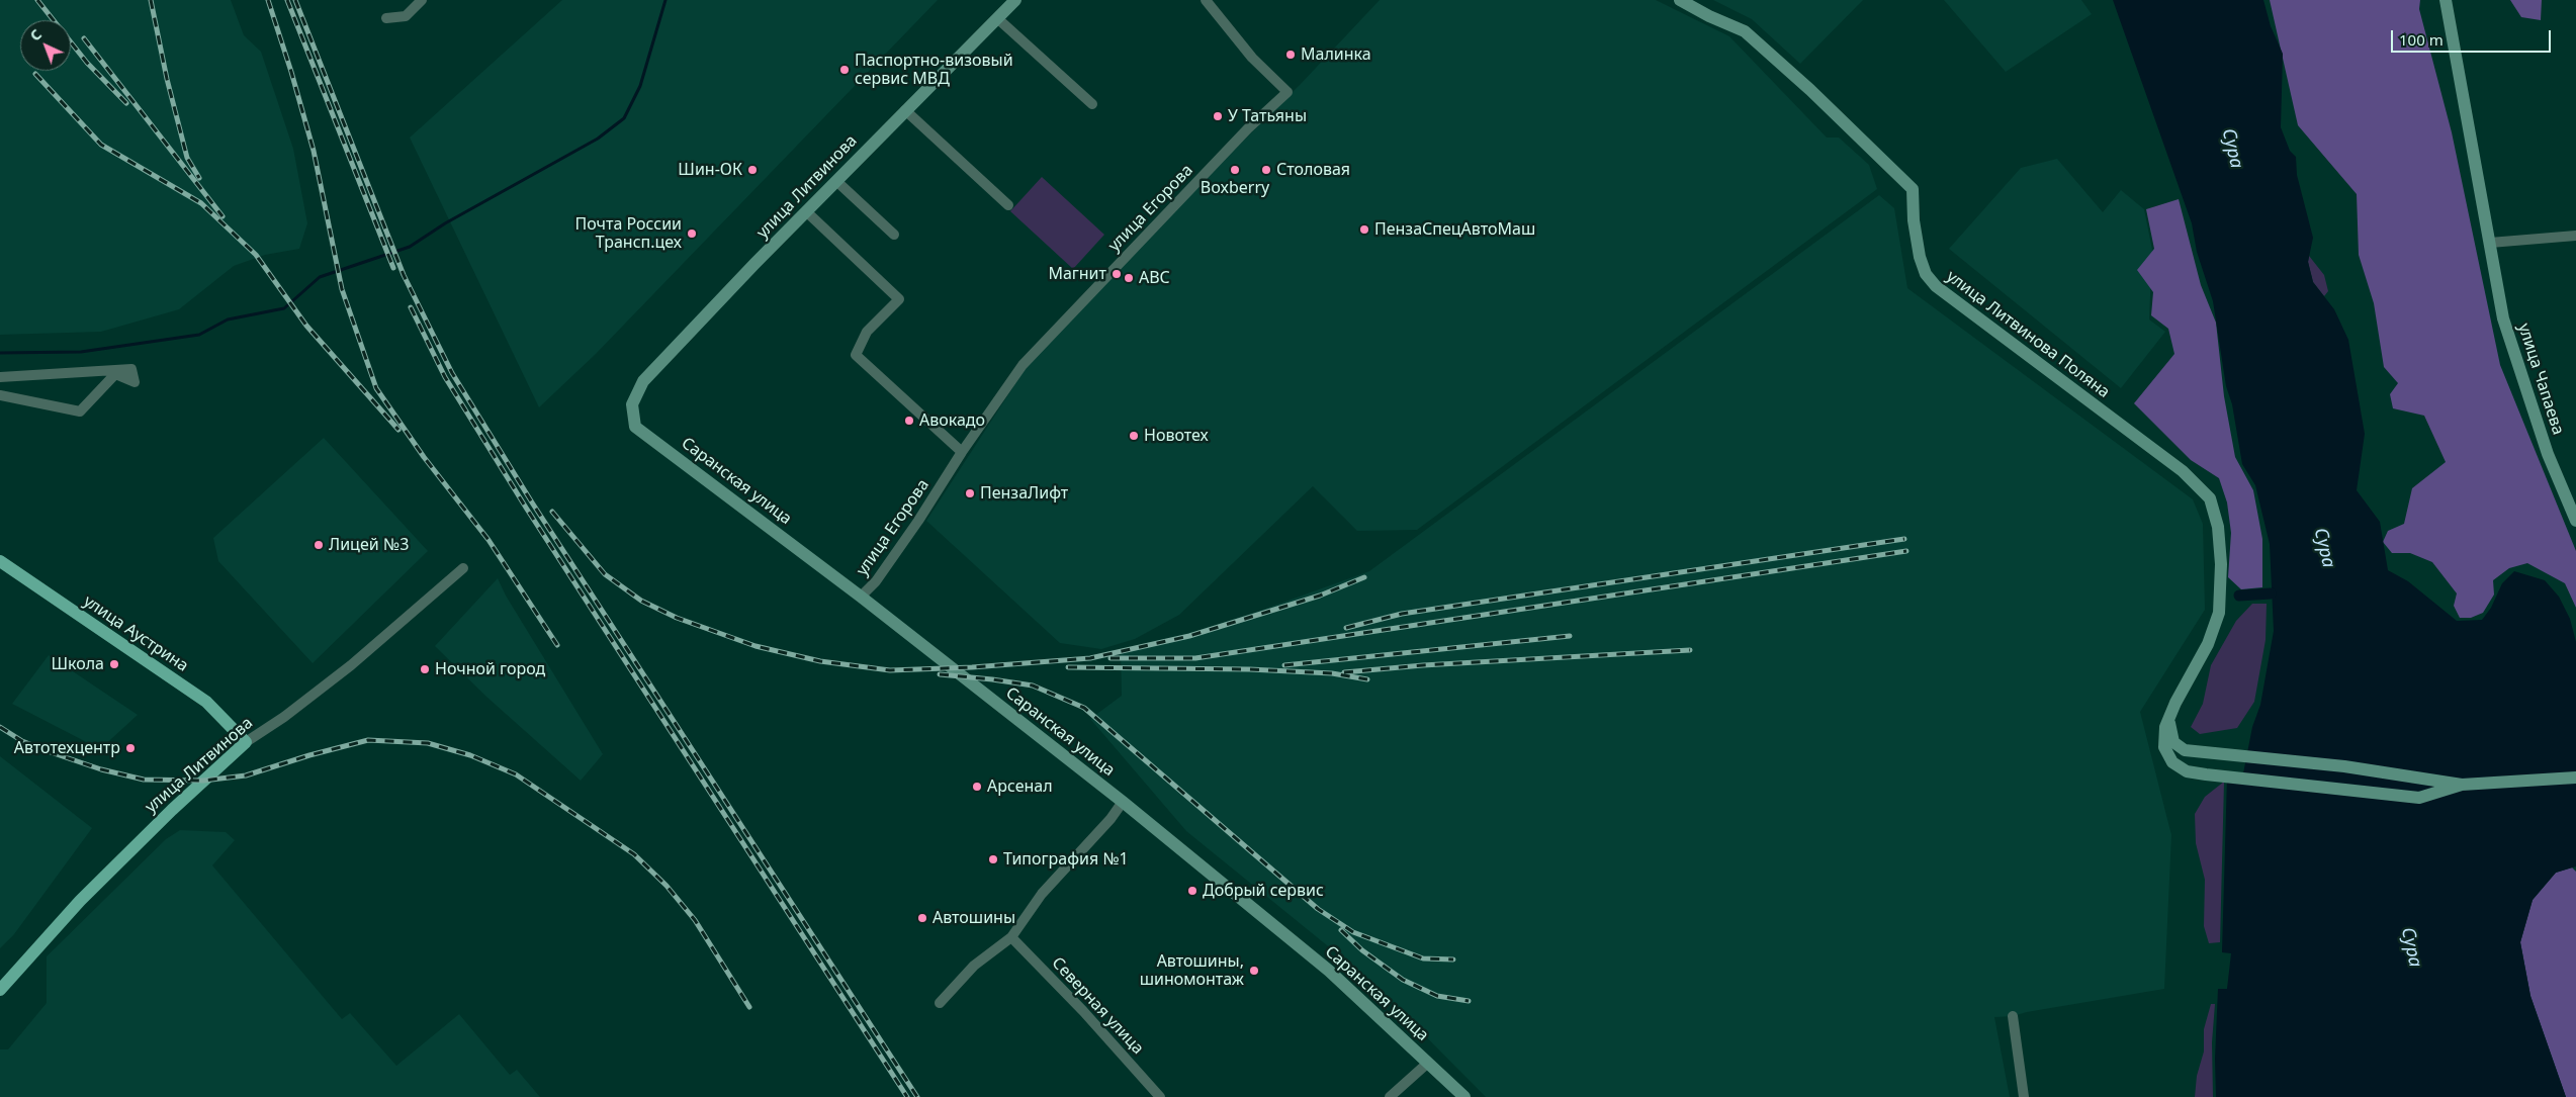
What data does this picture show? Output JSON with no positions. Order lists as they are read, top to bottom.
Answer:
{
  "streets": {
    "main road": [
      "улица Литвинова",
      "улица Литвинова Поляна",
      "улица Чапаева",
      "Саранская улица",
      "улица Аустрина"
    ],
    "street": ["улица Егорова", "Северная улица"]
  },
  "crossings": [
    ["улица Литвинова", "Саранская улица"],
    ["улица Литвинова", "улица Аустрина"],
    ["улица Егорова", "Саранская улица"]
  ],
  "water": ["Сура"],
  "places": [
    "Малинка",
    "Паспортно-визовый сервис МВД",
    "У Татьяны",
    "Шин-ОК",
    "Boxberry",
    "Столовая",
    "ПензаСпецАвтоМаш",
    "Почта России Трансп.цех",
    "Магнит",
    "ABC",
    "Авокадо",
    "Новотех",
    "ПензаЛифт",
    "Лицей №3",
    "Школа",
    "Ночной город",
    "Автотехцентр",
    "Арсенал",
    "Типография №1",
    "Добрый сервис",
    "Автошины",
    "Автошины, шиномонтаж"
  ],
  "scale_bar": "100 m",
  "north": "top left"
}
